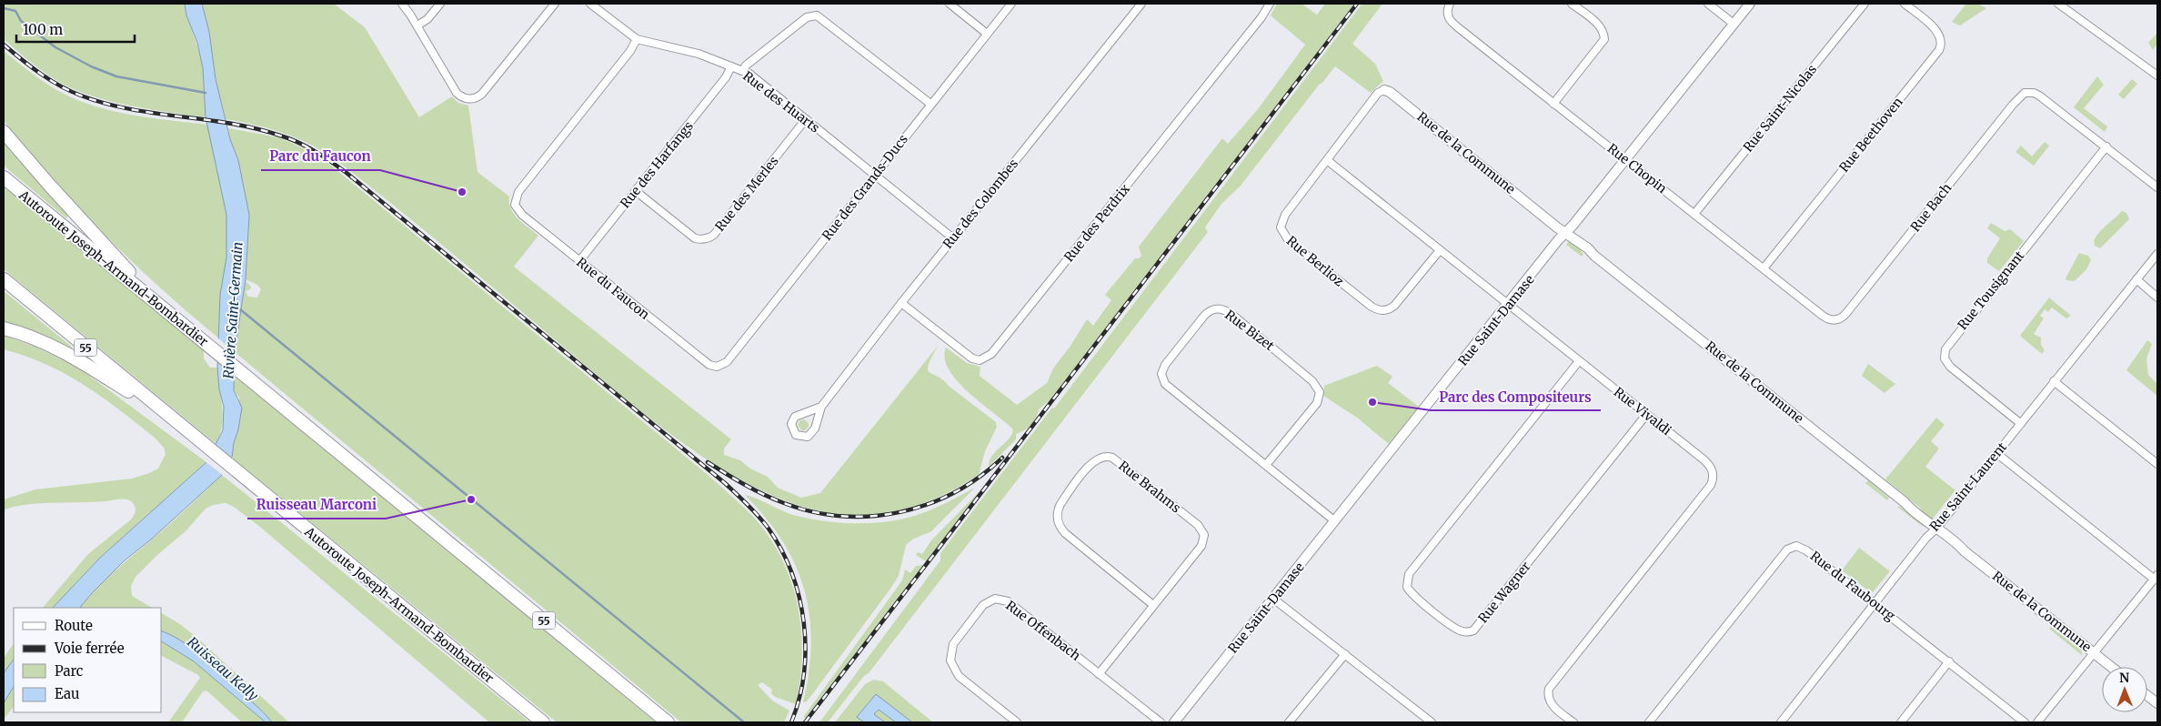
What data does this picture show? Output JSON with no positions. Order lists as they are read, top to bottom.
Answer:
{
  "streets": {
    "highway": ["Autoroute Joseph-Armand-Bombardier", "55"],
    "street": [
      "Rue des Huarts",
      "Rue Saint-Nicolas",
      "Rue Beethoven",
      "Rue de la Commune",
      "Rue des Harfangs",
      "Rue Chopin",
      "Rue des Grands-Ducs",
      "Rue des Merles",
      "Rue des Colombes",
      "Rue Bach",
      "Rue des Perdrix",
      "Rue Berlioz",
      "Rue du Faucon",
      "Rue Tousignant",
      "Rue Saint-Damase",
      "Rue Bizet",
      "Rue Vivaldi",
      "Rue Brahms",
      "Rue Saint-Laurent",
      "Rue du Faubourg",
      "Rue Wagner",
      "Rue Offenbach"
    ]
  },
  "crossings": [
    ["Rue des Huarts", "Rue des Harfangs"],
    ["Rue des Huarts", "Rue des Grands-Ducs"],
    ["Rue des Huarts", "Rue des Merles"],
    ["Rue des Huarts", "Rue des Colombes"],
    ["Rue des Huarts", "Rue du Faucon"],
    ["Rue Saint-Nicolas", "Rue Chopin"],
    ["Rue Beethoven", "Rue Chopin"],
    ["Rue de la Commune", "Rue Berlioz"],
    ["Rue de la Commune", "Rue Saint-Damase"],
    ["Rue de la Commune", "Rue Saint-Laurent"],
    ["Rue des Harfangs", "Rue des Merles"],
    ["Rue des Harfangs", "Rue du Faucon"],
    ["Rue Chopin", "Rue Bach"],
    ["Rue Chopin", "Rue Saint-Damase"],
    ["Rue des Grands-Ducs", "Rue du Faucon"],
    ["Rue des Colombes", "Rue des Perdrix"],
    ["Rue Bach", "Rue Tousignant"],
    ["Rue Berlioz", "Rue Vivaldi"],
    ["Rue Tousignant", "Rue Saint-Laurent"],
    ["Rue Saint-Damase", "Rue Bizet"],
    ["Rue Saint-Damase", "Rue Vivaldi"],
    ["Rue Vivaldi", "Rue Wagner"],
    ["Rue Brahms", "Rue Offenbach"],
    ["Rue Saint-Laurent", "Rue du Faubourg"]
  ],
  "water": ["Rivière Saint-Germain", "Ruisseau Kelly"],
  "places": ["Parc du Faucon", "Parc des Compositeurs", "Ruisseau Marconi"],
  "legend": [
    "Route",
    "Voie ferrée",
    "Parc",
    "Eau"
  ],
  "scale_bar": "100 m",
  "north": "top"
}
